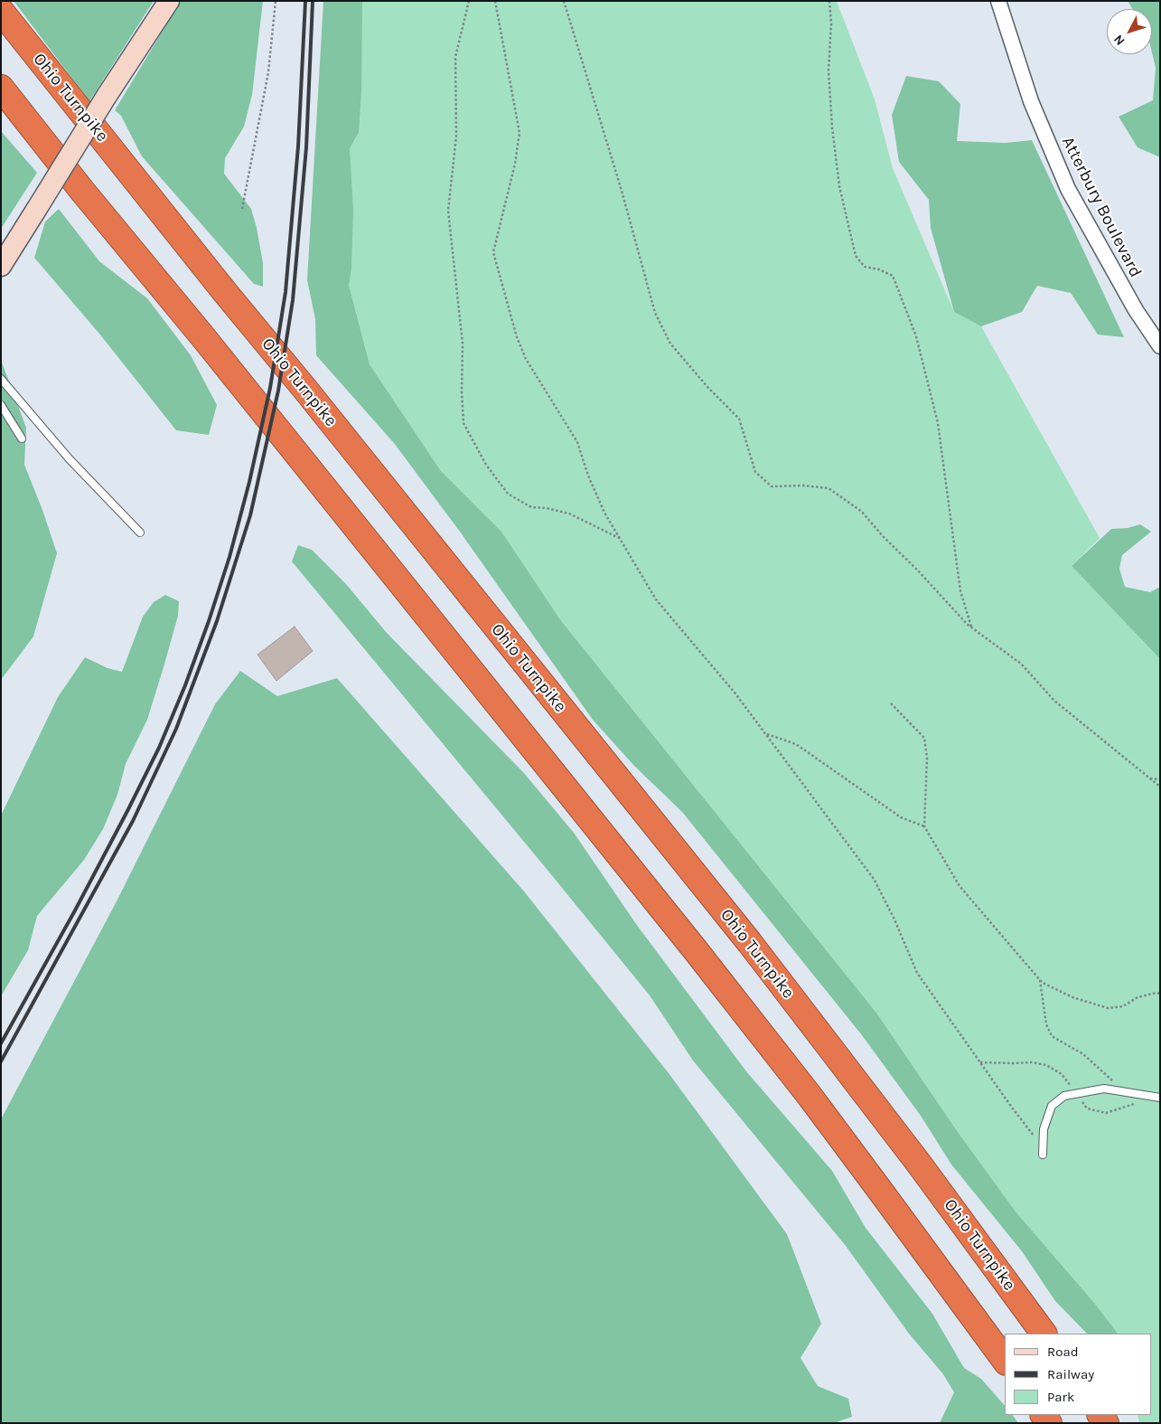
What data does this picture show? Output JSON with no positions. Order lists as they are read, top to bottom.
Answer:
{
  "streets": {
    "highway": ["Ohio Turnpike"],
    "street": ["Atterbury Boulevard"]
  },
  "legend": ["Road", "Railway", "Park"],
  "north": "bottom left"
}
